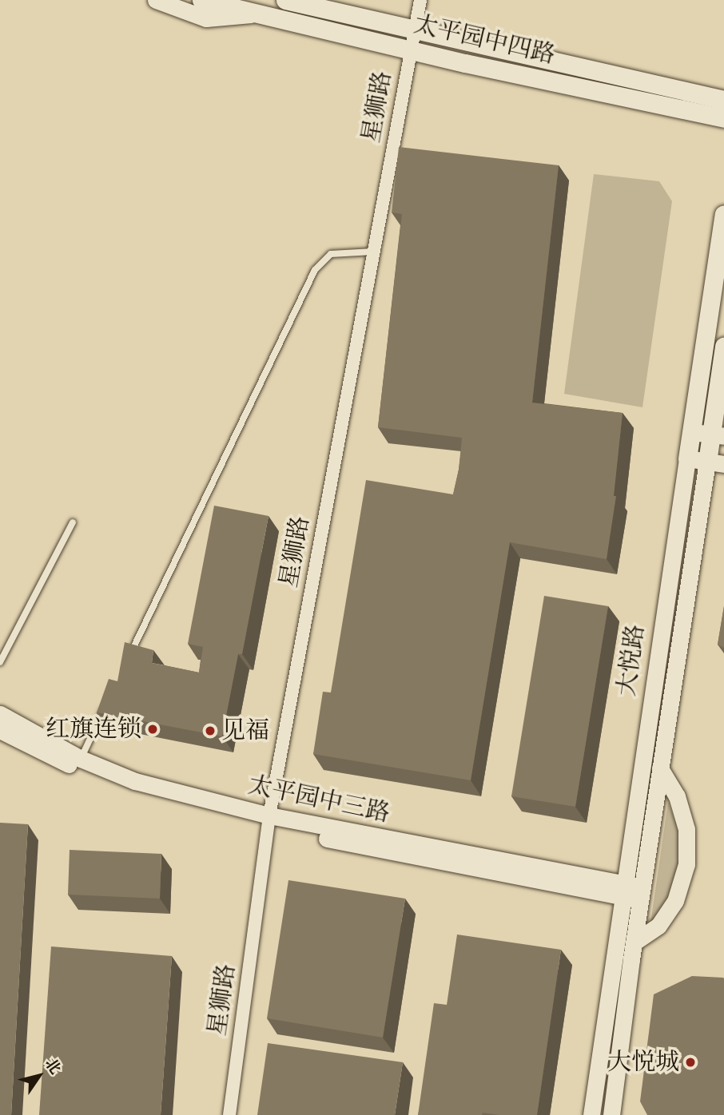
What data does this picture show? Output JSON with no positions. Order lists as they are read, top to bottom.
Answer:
{
  "streets": {
    "main road": ["太平园中四路", "大悦路"],
    "street": ["星狮路", "太平园中三路"]
  },
  "crossings": [
    ["太平园中四路", "星狮路"],
    ["星狮路", "太平园中三路"],
    ["大悦路", "太平园中三路"]
  ],
  "places": ["红旗连锁", "见福", "大悦城"],
  "north": "top right"
}
